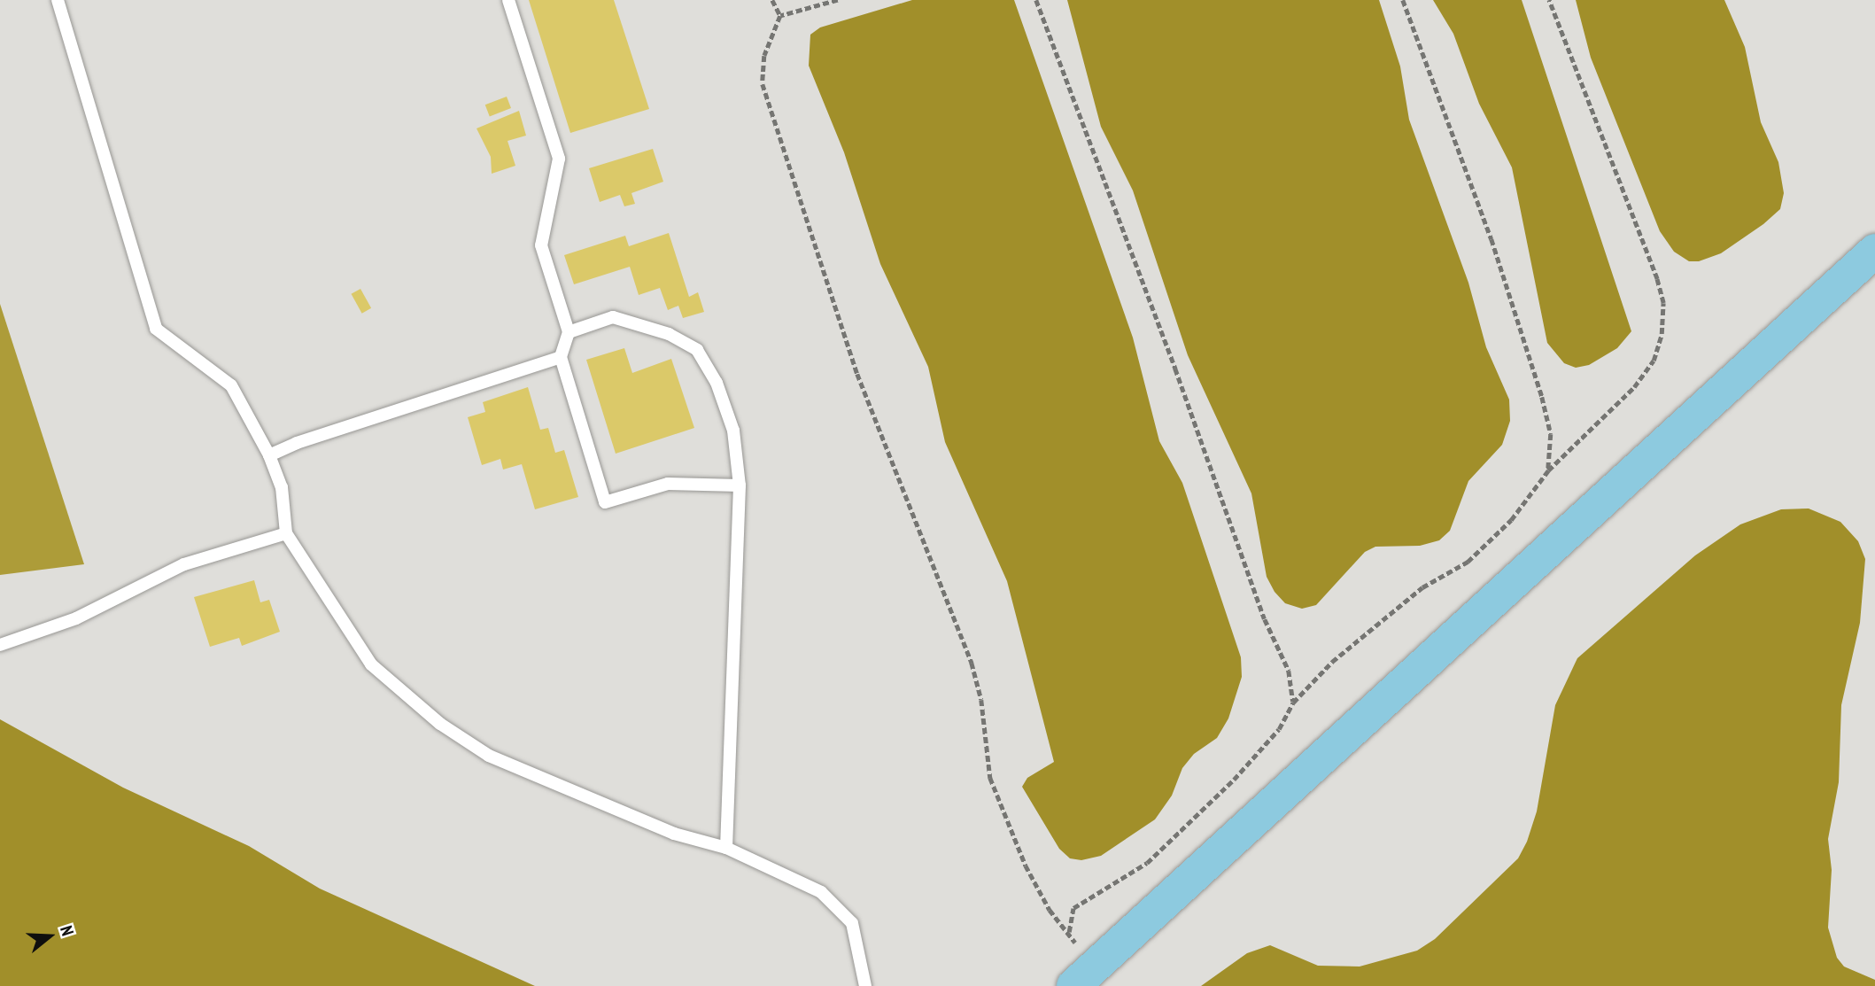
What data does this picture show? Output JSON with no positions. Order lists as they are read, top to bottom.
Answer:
{
  "north": "right"
}
